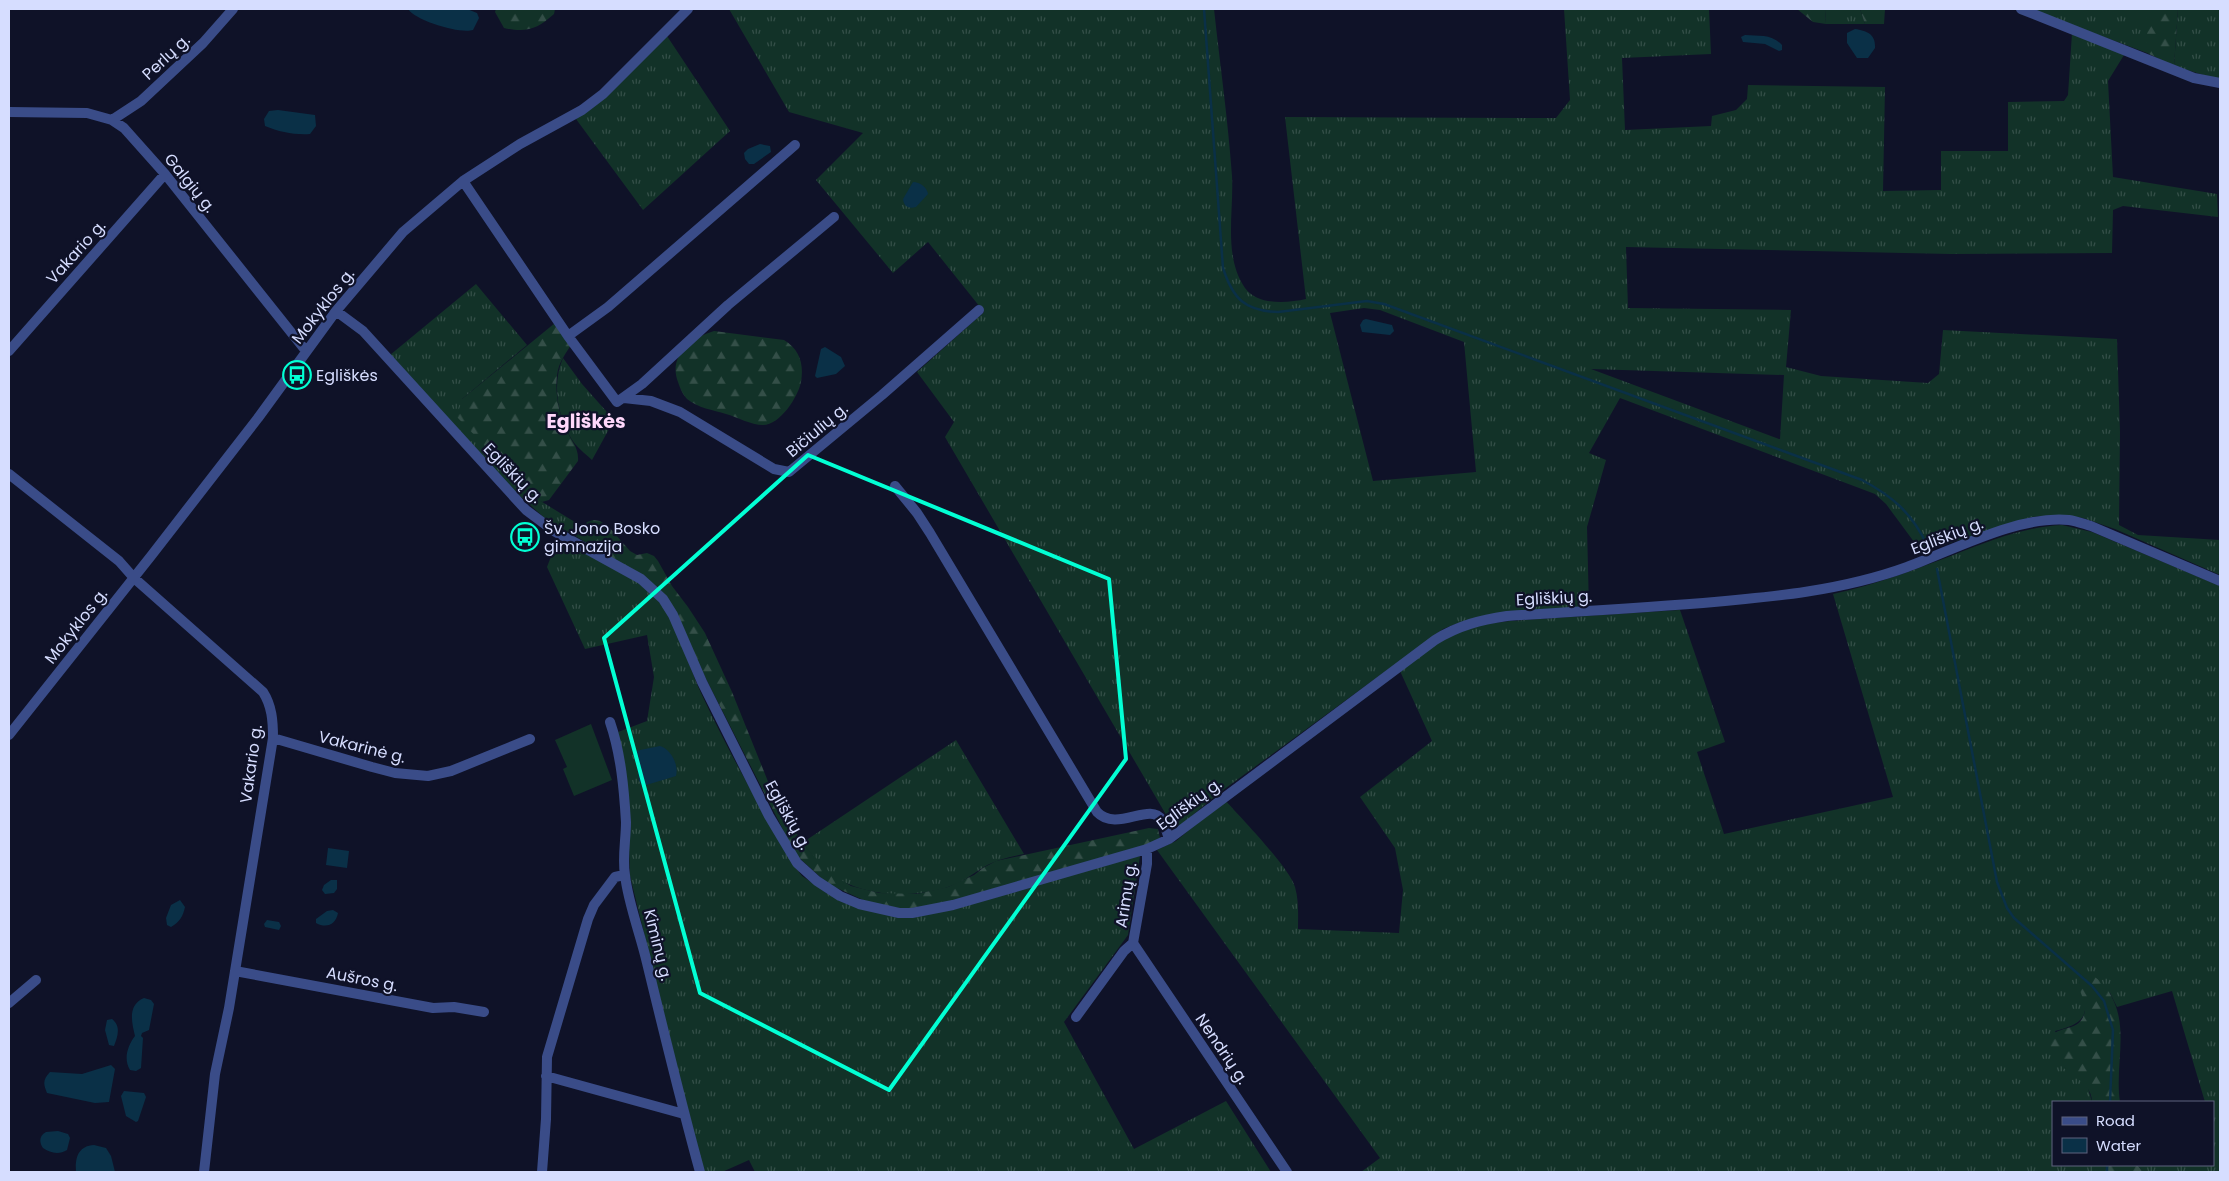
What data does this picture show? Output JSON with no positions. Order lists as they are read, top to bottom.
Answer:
{
  "streets": {
    "street": [
      "Perlų g.",
      "Galgių g.",
      "Vakario g.",
      "Mokyklos g.",
      "Bičiulių g.",
      "Egliškių g.",
      "Vakarinė g.",
      "Arimų g.",
      "Kiminų g.",
      "Aušros g.",
      "Nendrių g."
    ]
  },
  "crossings": [
    ["Perlų g.", "Galgių g."],
    ["Galgių g.", "Vakario g."],
    ["Galgių g.", "Mokyklos g."],
    ["Vakario g.", "Mokyklos g."],
    ["Vakario g.", "Vakarinė g."],
    ["Vakario g.", "Aušros g."],
    ["Mokyklos g.", "Egliškių g."],
    ["Egliškių g.", "Arimų g."],
    ["Arimų g.", "Nendrių g."]
  ],
  "districts": ["Egliškės"],
  "places": {
    "bus stop": ["Egliškės", "Šv. Jono Bosko gimnazija"]
  },
  "legend": ["Road", "Water"]
}
